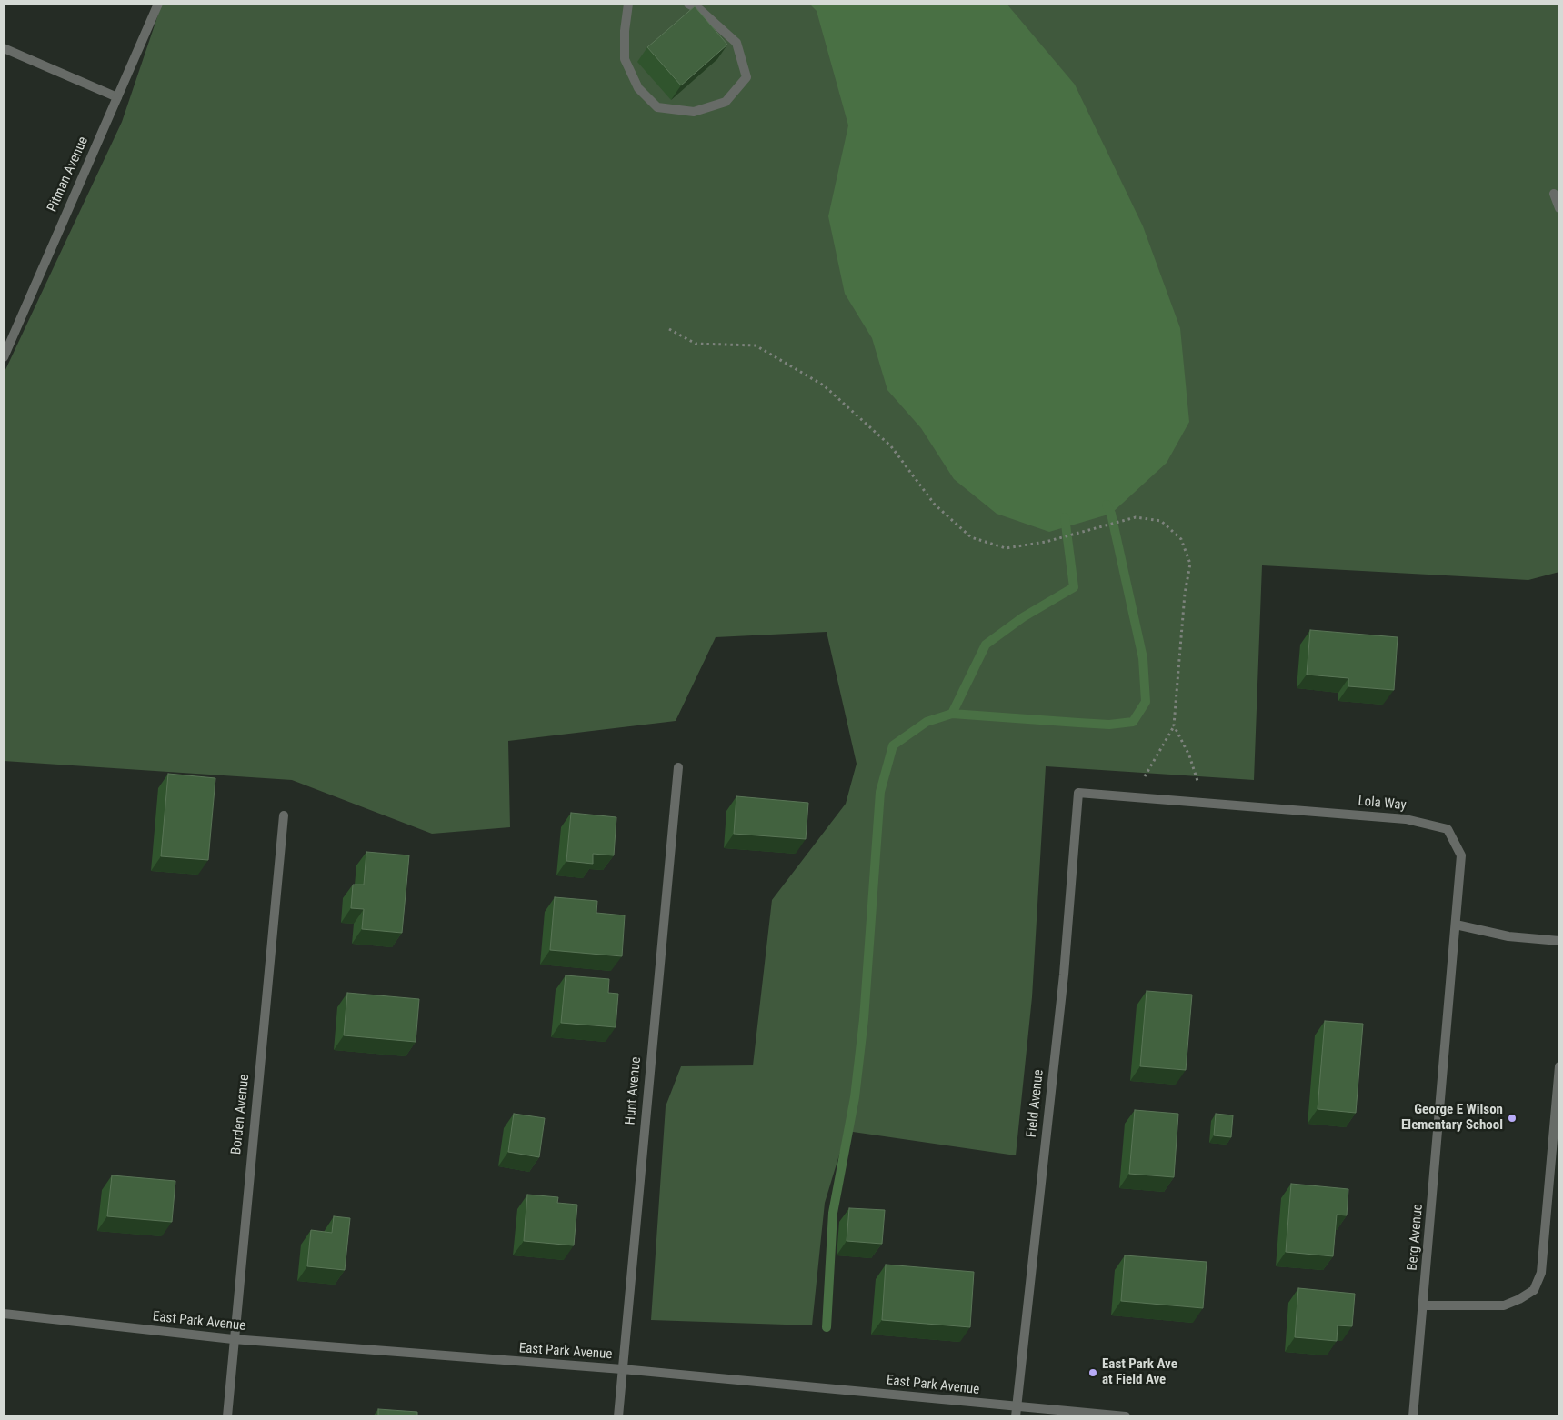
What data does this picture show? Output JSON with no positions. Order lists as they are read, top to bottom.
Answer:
{
  "streets": {
    "street": [
      "Pitman Avenue",
      "Lola Way",
      "Hunt Avenue",
      "Field Avenue",
      "Borden Avenue",
      "Berg Avenue",
      "East Park Avenue"
    ]
  },
  "crossings": [
    ["Lola Way", "Field Avenue"],
    ["Lola Way", "Berg Avenue"],
    ["Hunt Avenue", "East Park Avenue"],
    ["Field Avenue", "East Park Avenue"],
    ["Borden Avenue", "East Park Avenue"]
  ],
  "places": ["George E Wilson Elementary School", "East Park Ave at Field Ave"]
}
